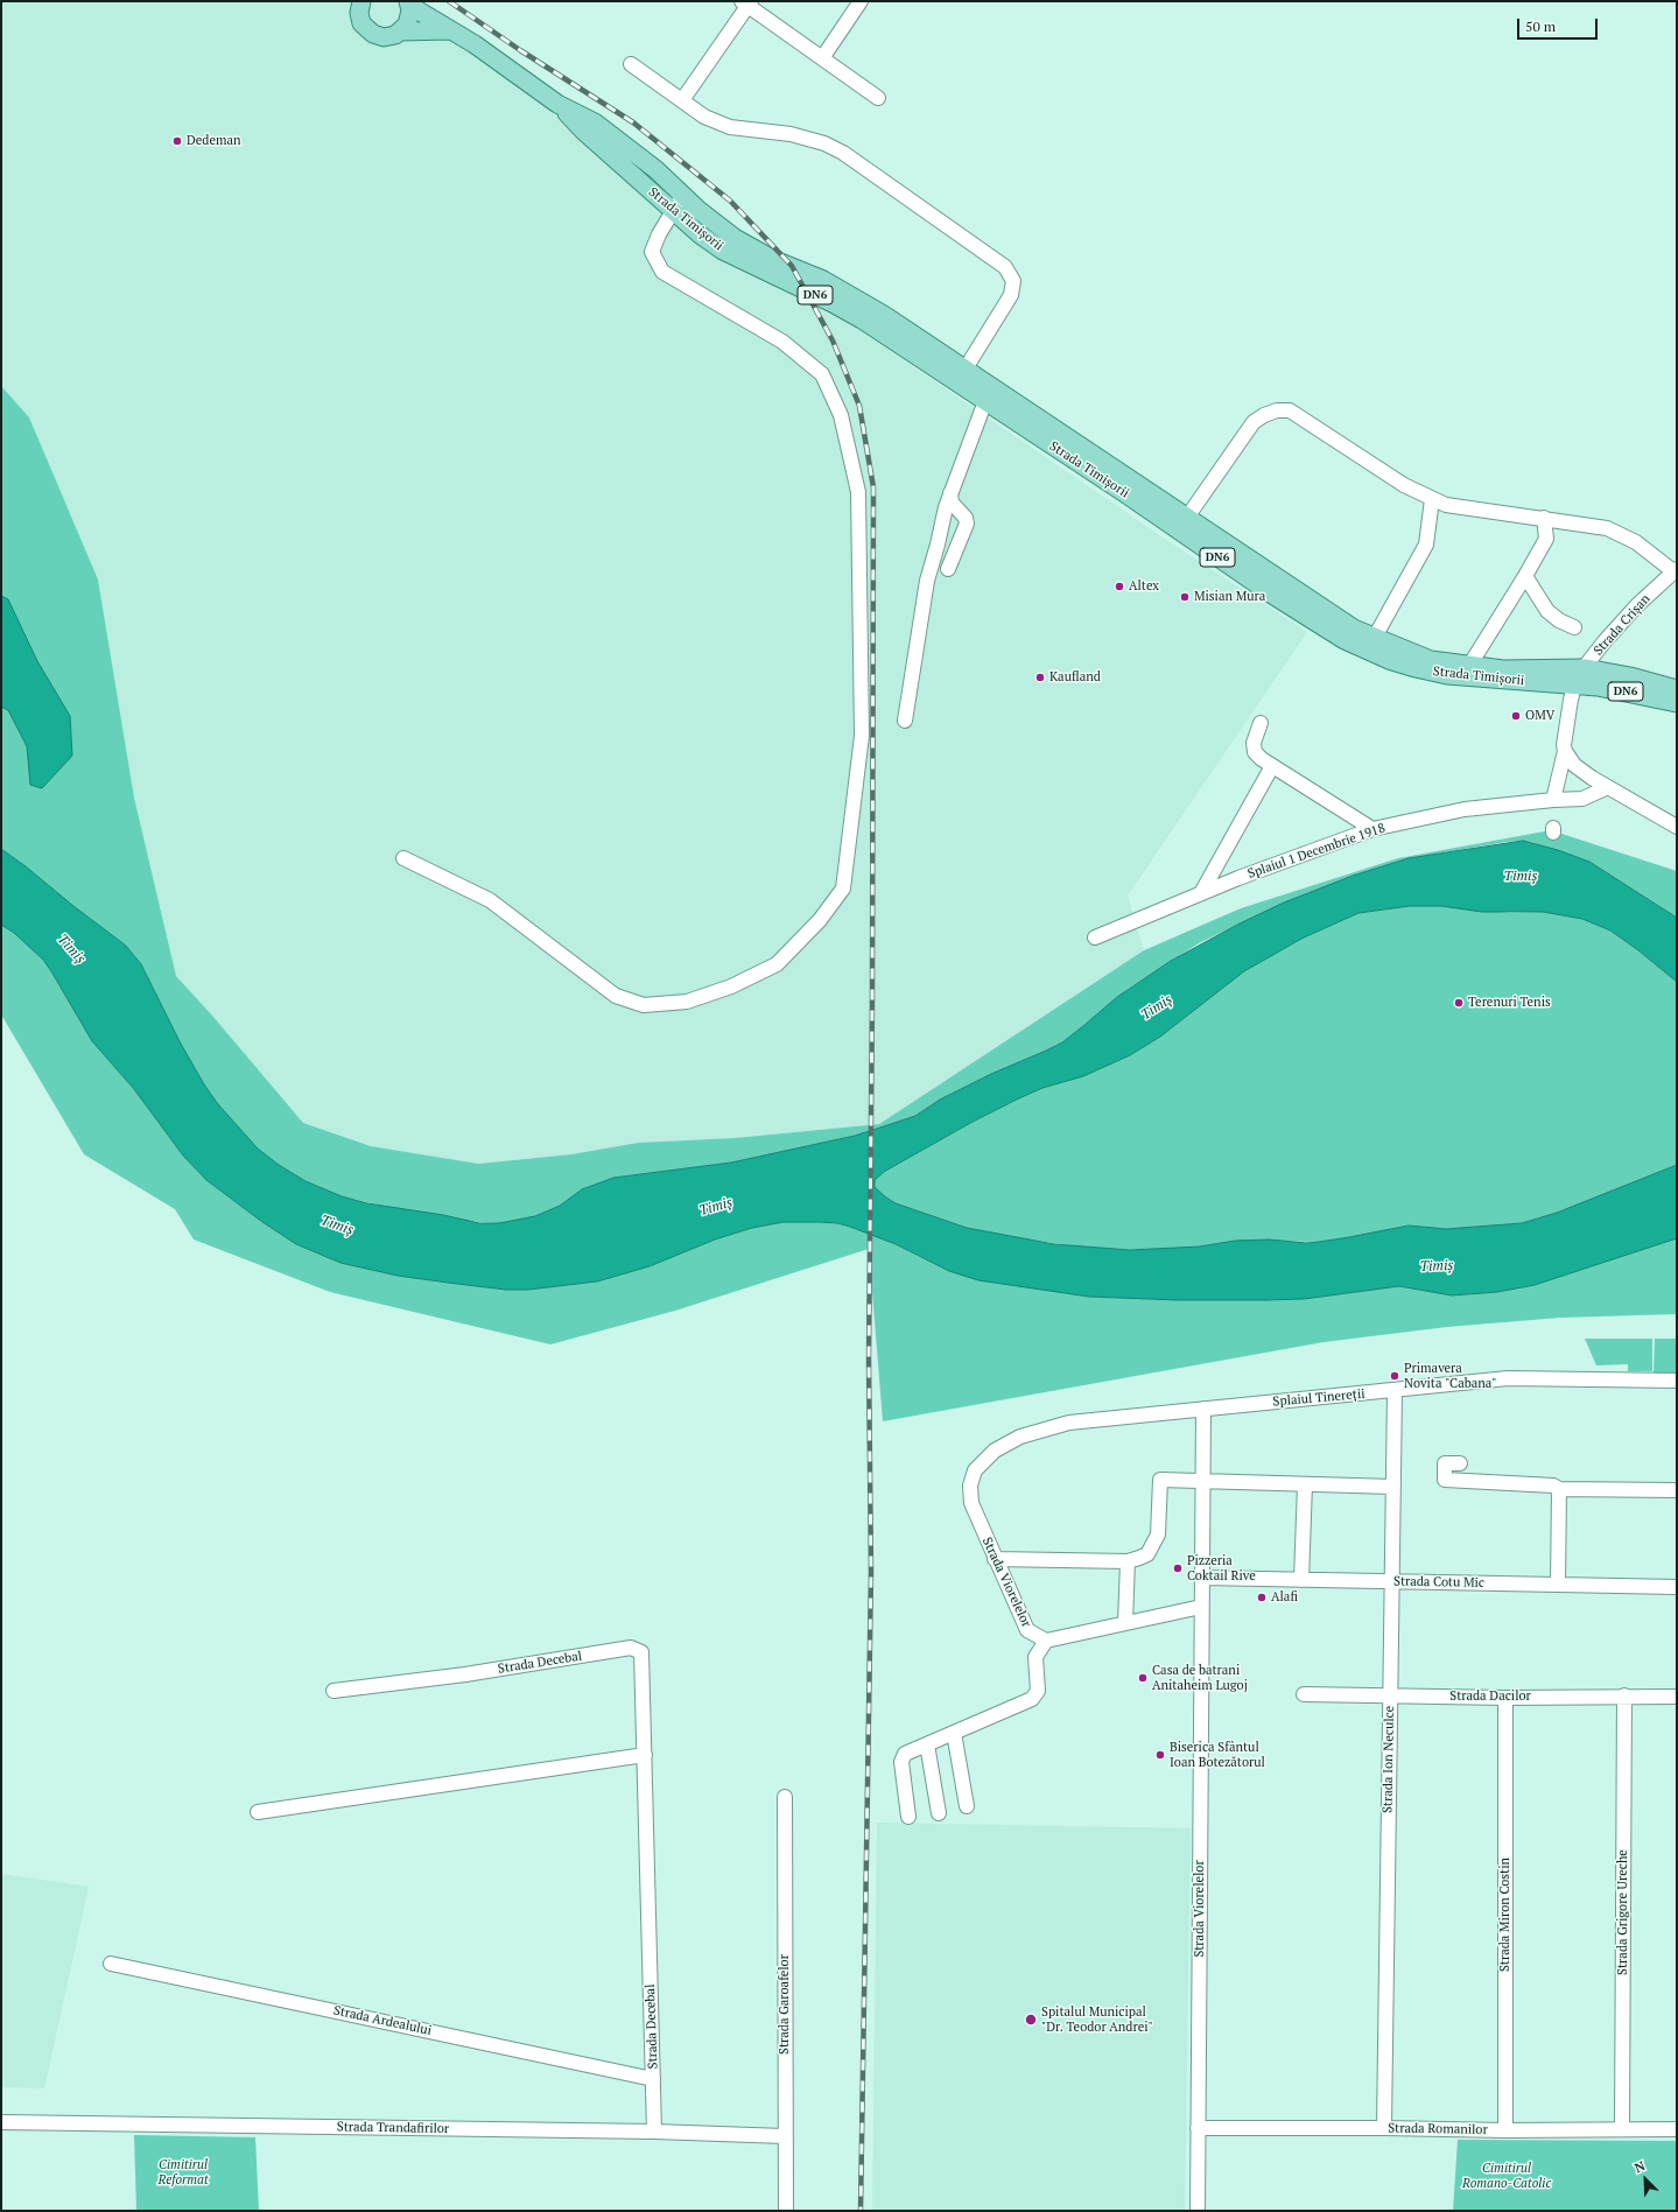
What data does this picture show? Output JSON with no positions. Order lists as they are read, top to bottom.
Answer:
{
  "streets": {
    "main road": ["Strada Timișorii", "DN6"],
    "street": [
      "Strada Crișan",
      "Splaiul 1 Decembrie 1918",
      "Splaiul Tinereții",
      "Strada Viorelelor",
      "Strada Cotu Mic",
      "Strada Decebal",
      "Strada Dacilor",
      "Strada Ion Neculce",
      "Strada Grigore Ureche",
      "Strada Miron Costin",
      "Strada Garoafelor",
      "Strada Ardealului",
      "Strada Trandafirilor",
      "Strada Romanilor"
    ]
  },
  "crossings": [
    ["Strada Timișorii", "Strada Crișan"],
    ["Splaiul Tinereții", "Strada Viorelelor"],
    ["Splaiul Tinereții", "Strada Ion Neculce"],
    ["Strada Viorelelor", "Strada Cotu Mic"],
    ["Strada Viorelelor", "Strada Romanilor"],
    ["Strada Cotu Mic", "Strada Ion Neculce"],
    ["Strada Decebal", "Strada Ardealului"],
    ["Strada Decebal", "Strada Trandafirilor"],
    ["Strada Dacilor", "Strada Ion Neculce"],
    ["Strada Dacilor", "Strada Grigore Ureche"],
    ["Strada Dacilor", "Strada Miron Costin"],
    ["Strada Ion Neculce", "Strada Romanilor"],
    ["Strada Grigore Ureche", "Strada Romanilor"],
    ["Strada Miron Costin", "Strada Romanilor"],
    ["Strada Garoafelor", "Strada Trandafirilor"]
  ],
  "water": ["Timiș"],
  "parks": ["Cimitirul Reformat", "Cimitirul Romano-Catolic"],
  "places": [
    "Dedeman",
    "Altex",
    "Misian Mura",
    "Kaufland",
    "OMV",
    "Terenuri Tenis",
    "Primavera Novita \"Cabana\"",
    "Pizzeria Coktail Rive",
    "Alafi",
    "Casa de batrani Anitaheim Lugoj",
    "Biserica Sfântul Ioan Botezătorul",
    "Spitalul Municipal \"Dr. Teodor Andrei\""
  ],
  "scale_bar": "50 m",
  "north": "top left"
}
